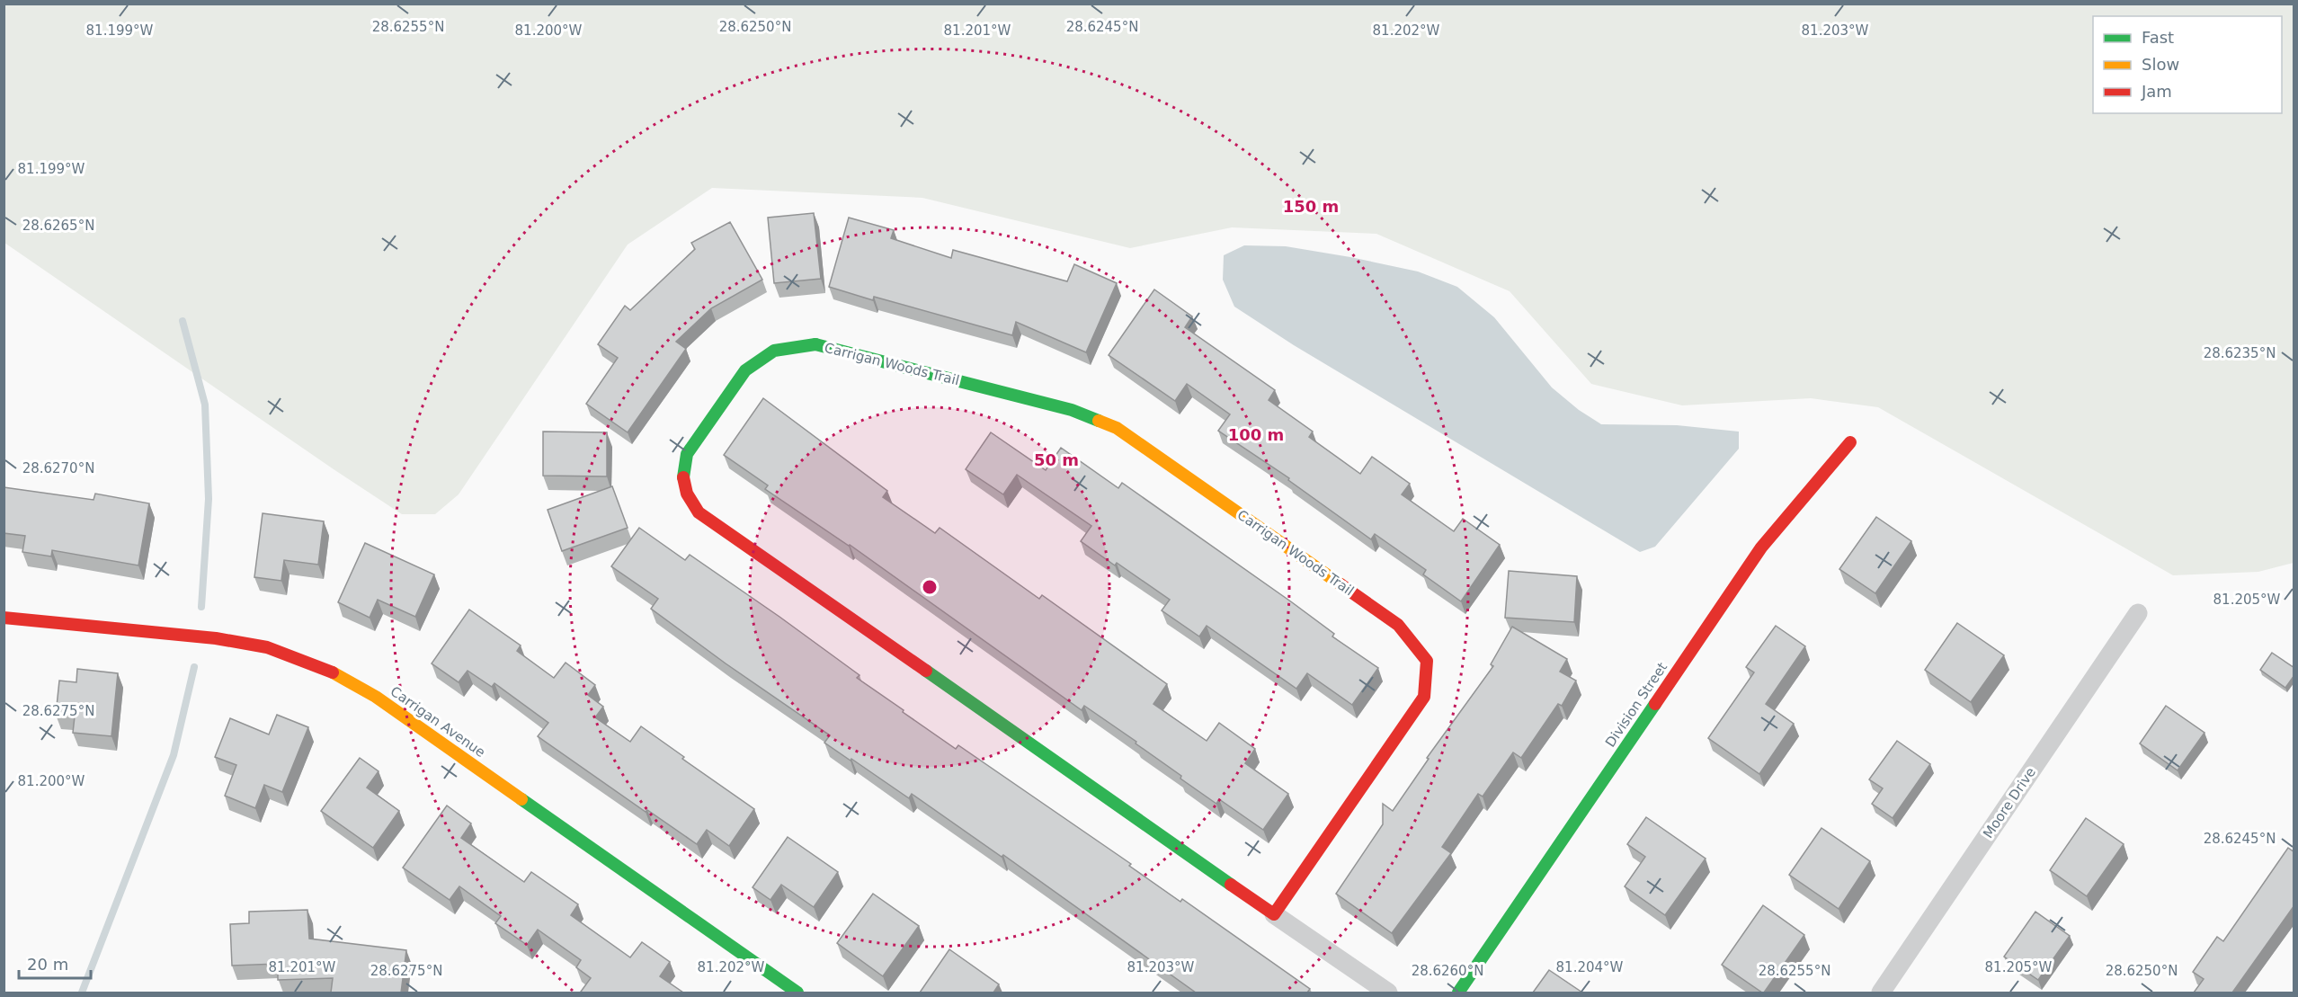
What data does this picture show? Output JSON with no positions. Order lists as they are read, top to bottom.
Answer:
{
  "streets": {
    "street": [
      "Carrigan Woods Trail",
      "Division Street",
      "Carrigan Avenue",
      "Moore Drive"
    ]
  },
  "legend": ["Fast", "Slow", "Jam"],
  "scale_bar": "20 m",
  "coordinates": [
    "28.6255°N",
    "28.6250°N",
    "28.6245°N",
    "81.199°W",
    "81.200°W",
    "81.201°W",
    "81.202°W",
    "81.203°W",
    "28.6265°N",
    "28.6235°N",
    "28.6270°N",
    "81.205°W",
    "28.6275°N",
    "81.204°W",
    "28.6260°N"
  ],
  "rings": ["150 m", "100 m", "50 m"]
}
